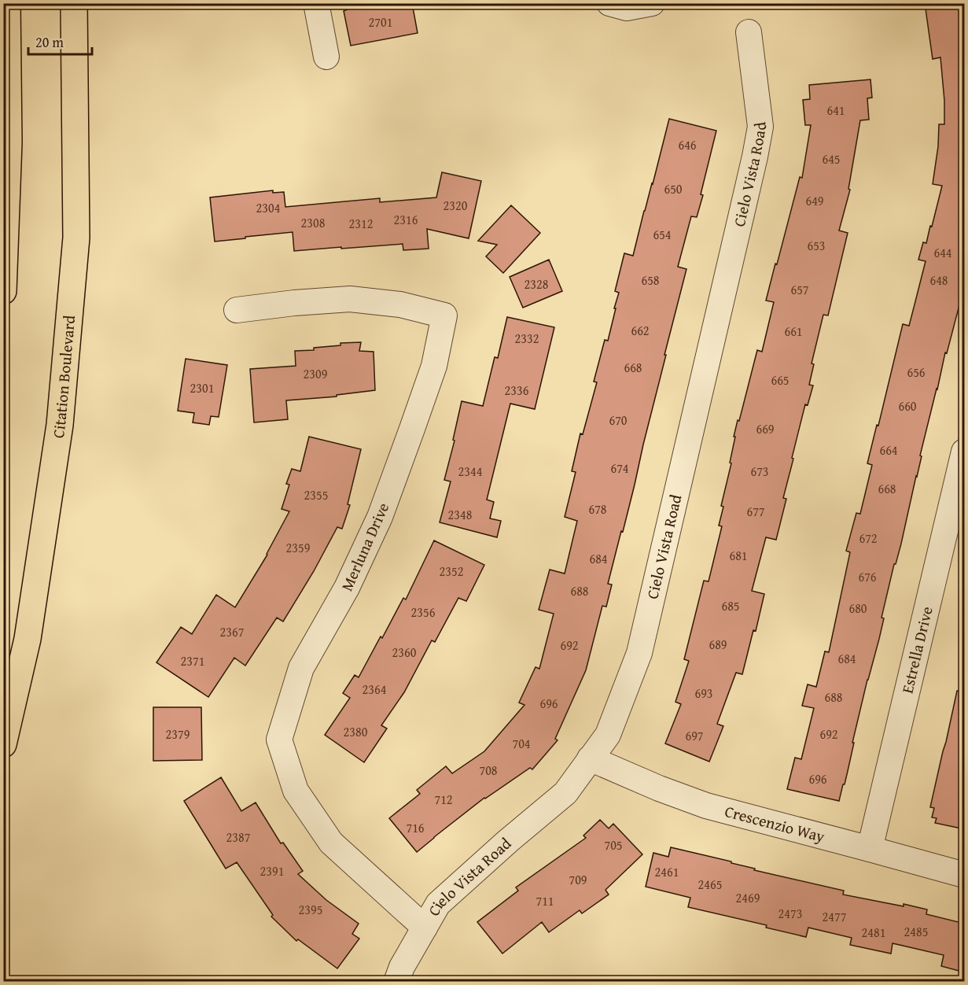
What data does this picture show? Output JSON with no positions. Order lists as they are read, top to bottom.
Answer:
{
  "streets": {
    "main road": ["Citation Boulevard"],
    "street": [
      "Cielo Vista Road",
      "Merluna Drive",
      "Estrella Drive",
      "Crescenzio Way"
    ]
  },
  "crossings": [
    ["Cielo Vista Road", "Merluna Drive"],
    ["Cielo Vista Road", "Crescenzio Way"],
    ["Estrella Drive", "Crescenzio Way"]
  ],
  "house_numbers": [
    "2701",
    "641",
    "646",
    "645",
    "650",
    "649",
    "2320",
    "2304",
    "2316",
    "2308",
    "2312",
    "654",
    "653",
    "644",
    "658",
    "648",
    "2328",
    "657",
    "662",
    "661",
    "2332",
    "668",
    "656",
    "2309",
    "665",
    "2301",
    "2336",
    "660",
    "670",
    "669",
    "664",
    "674",
    "2344",
    "673",
    "668",
    "2355",
    "678",
    "677",
    "2348",
    "672",
    "2359",
    "681",
    "684",
    "2352",
    "676",
    "688",
    "685",
    "680",
    "2356",
    "2367",
    "689",
    "692",
    "2360",
    "684",
    "2371",
    "2364",
    "693",
    "688",
    "696",
    "2380",
    "2379",
    "692",
    "697",
    "704",
    "708",
    "696",
    "712",
    "716",
    "2387",
    "705",
    "2391",
    "2461",
    "709",
    "2465",
    "2469",
    "711",
    "2395",
    "2473",
    "2477",
    "2485",
    "2481"
  ],
  "scale_bar": "20 m"
}
